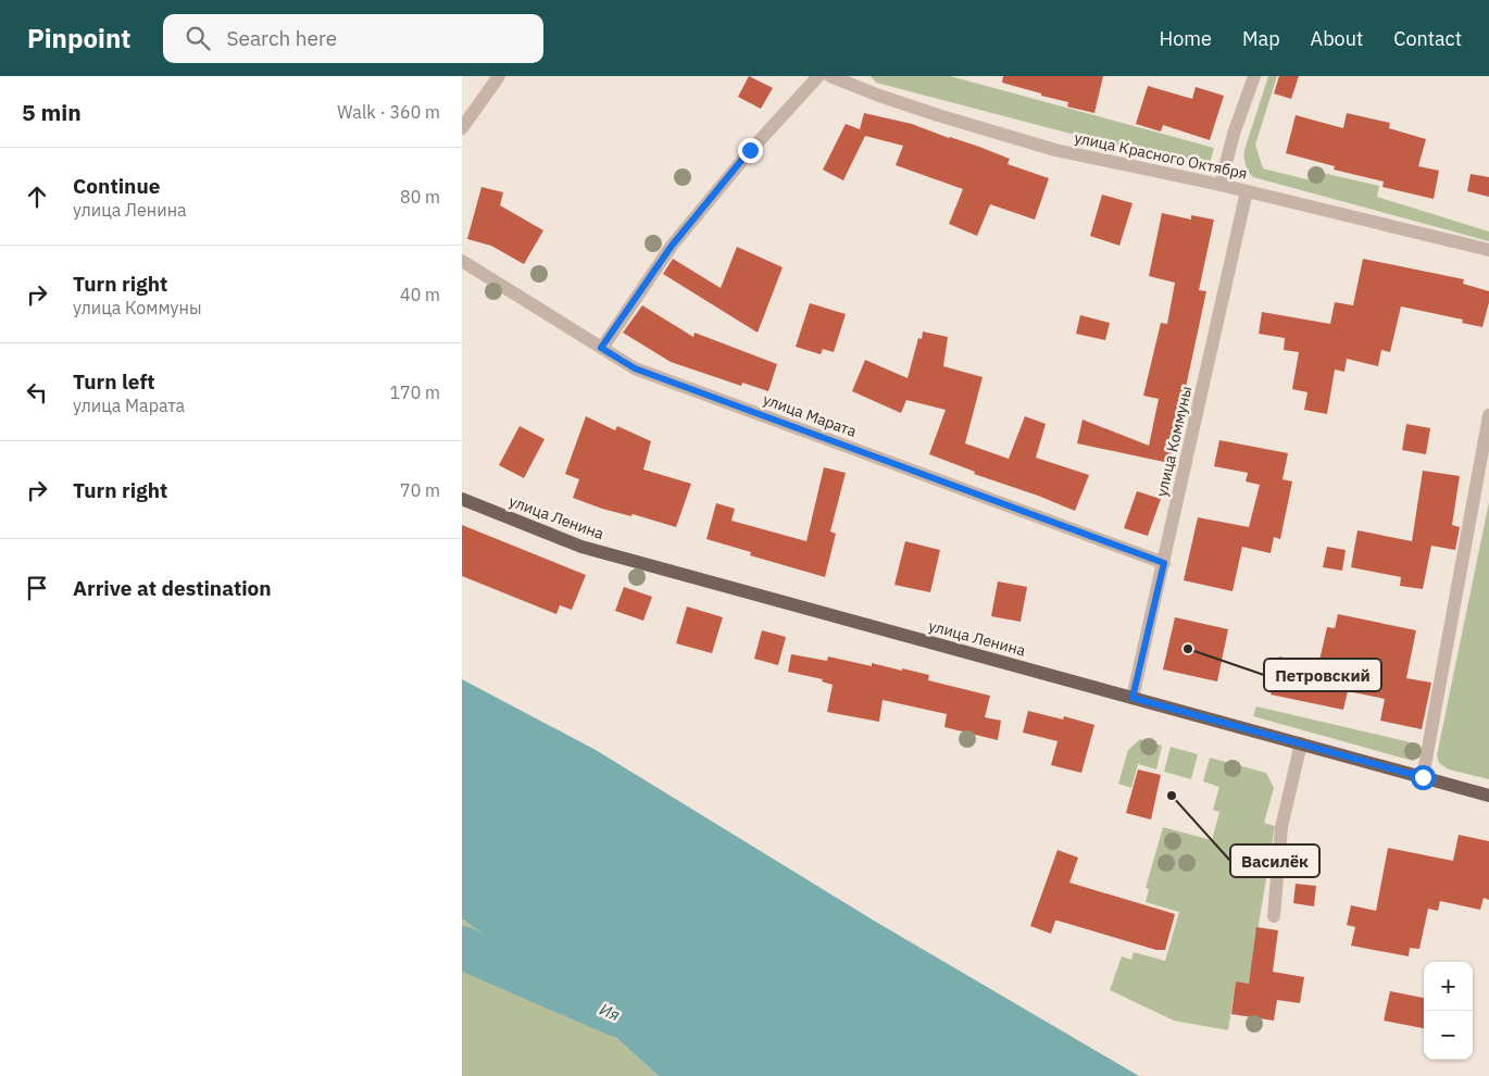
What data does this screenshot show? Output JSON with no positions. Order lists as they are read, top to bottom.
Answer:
{
  "streets": {
    "main road": ["улица Ленина"],
    "street": ["улица Красного Октября", "улица Марата", "улица Коммуны"]
  },
  "crossings": [
    ["улица Красного Октября", "улица Коммуны"],
    ["улица Марата", "улица Коммуны"],
    ["улица Коммуны", "улица Ленина"]
  ],
  "water": ["Ия"],
  "places": ["Петровский", "Василёк"],
  "page": {
    "header": "Pinpoint",
    "search": "Search here",
    "nav": [
      "Home",
      "Map",
      "About",
      "Contact"
    ],
    "heading": ["5 min", "Walk · 360 m"],
    "list": [
      ["Continue", "улица Ленина", "80 m"],
      ["Turn right", "улица Коммуны", "40 m"],
      ["Turn left", "улица Марата", "170 m"],
      ["Turn right", "70 m"],
      "Arrive at destination"
    ],
    "map_buttons": ["+", "−"]
  }
}
